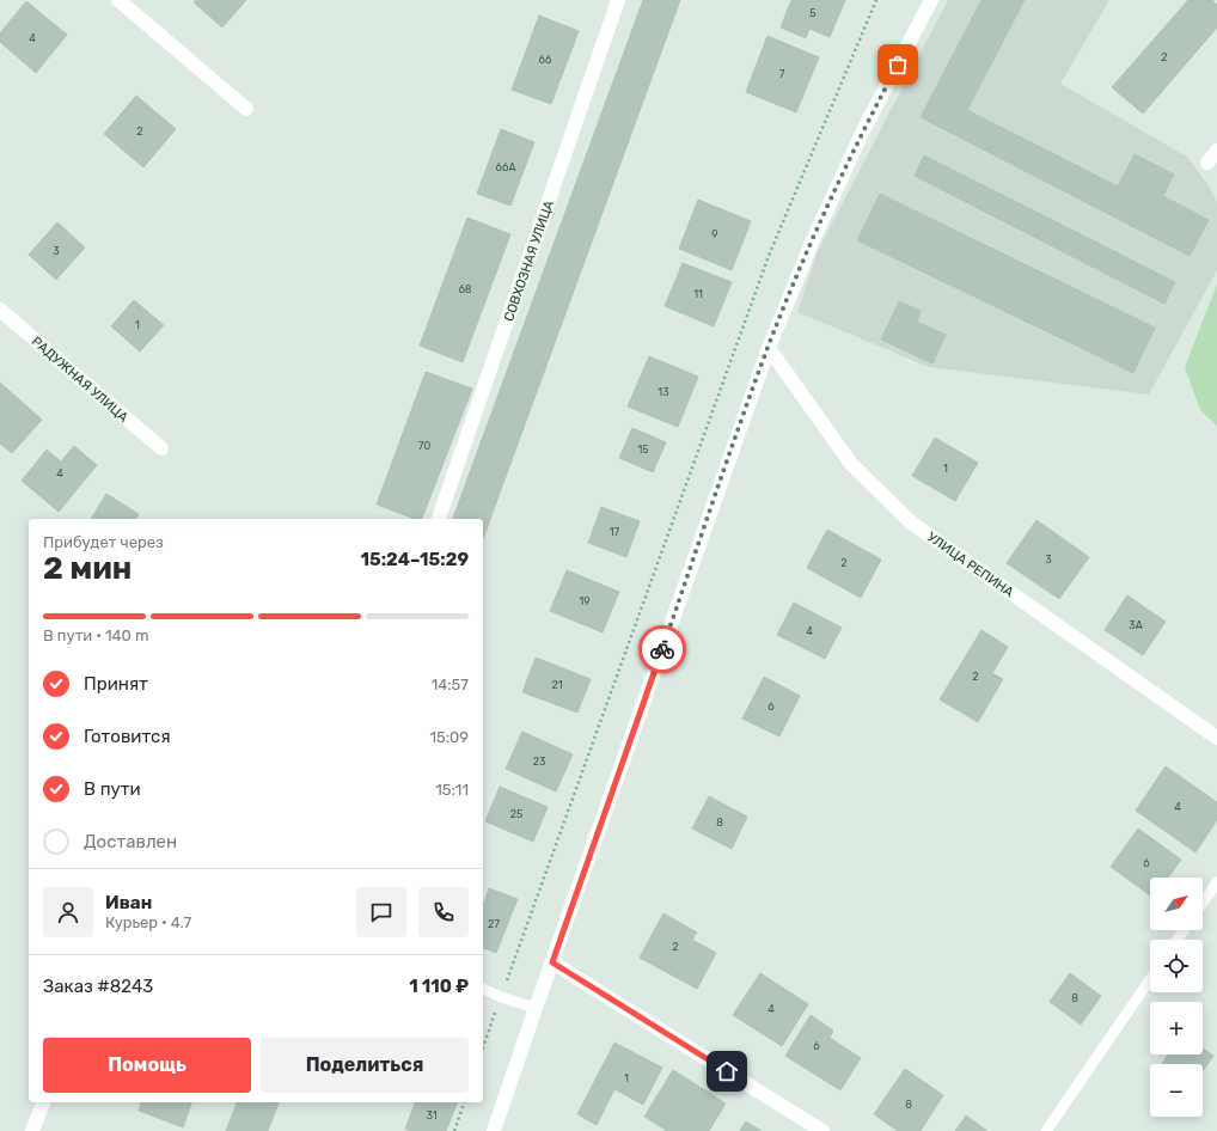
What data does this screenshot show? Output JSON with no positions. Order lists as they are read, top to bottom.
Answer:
{
  "streets": {
    "street": ["СОВХОЗНАЯ УЛИЦА", "РАДУЖНАЯ УЛИЦА", "УЛИЦА РЕПИНА"]
  },
  "house_numbers": [
    "5",
    "4",
    "2",
    "66",
    "7",
    "2",
    "66А",
    "9",
    "3",
    "68",
    "11",
    "1",
    "13",
    "70",
    "15",
    "1",
    "4",
    "17",
    "3",
    "2",
    "19",
    "3А",
    "4",
    "2",
    "21",
    "6",
    "23",
    "4",
    "25",
    "8",
    "6",
    "27",
    "2",
    "8",
    "4",
    "6",
    "1",
    "8",
    "31"
  ],
  "north": "top right",
  "page": {
    "heading": ["2 мин", "Прибудет через", "15:24–15:29"],
    "panel": [
      "Иван",
      "Курьер · 4.7",
      "Заказ #8243",
      "1 110 ₽"
    ],
    "bar": "В пути · 140 m",
    "list": [
      ["Принят", "14:57"],
      ["Готовится", "15:09"],
      ["В пути", "15:11"],
      "Доставлен"
    ],
    "map_buttons": ["+", "−"],
    "buttons": ["Помощь", "Поделиться"]
  }
}
